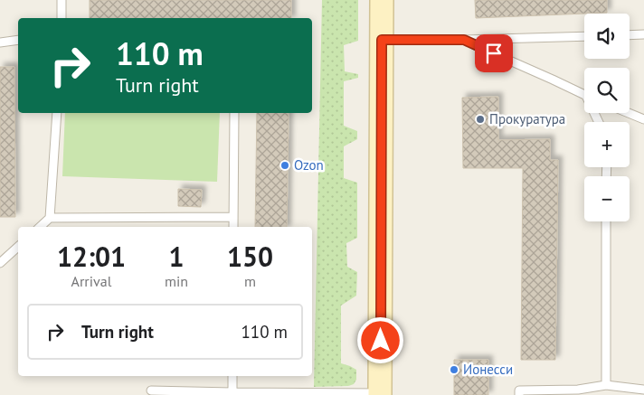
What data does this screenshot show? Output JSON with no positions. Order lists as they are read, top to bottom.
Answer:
{
  "places": ["Прокуратура", "Ozon", "Ионесси"],
  "page": {
    "map_buttons": ["+", "−"],
    "turn": ["110 m", "Turn right"],
    "eta": [
      "12:01",
      "Arrival",
      "1",
      "min",
      "150",
      "m"
    ],
    "list": [
      {
        "name": "Turn right",
        "value": "110 m"
      }
    ]
  }
}
